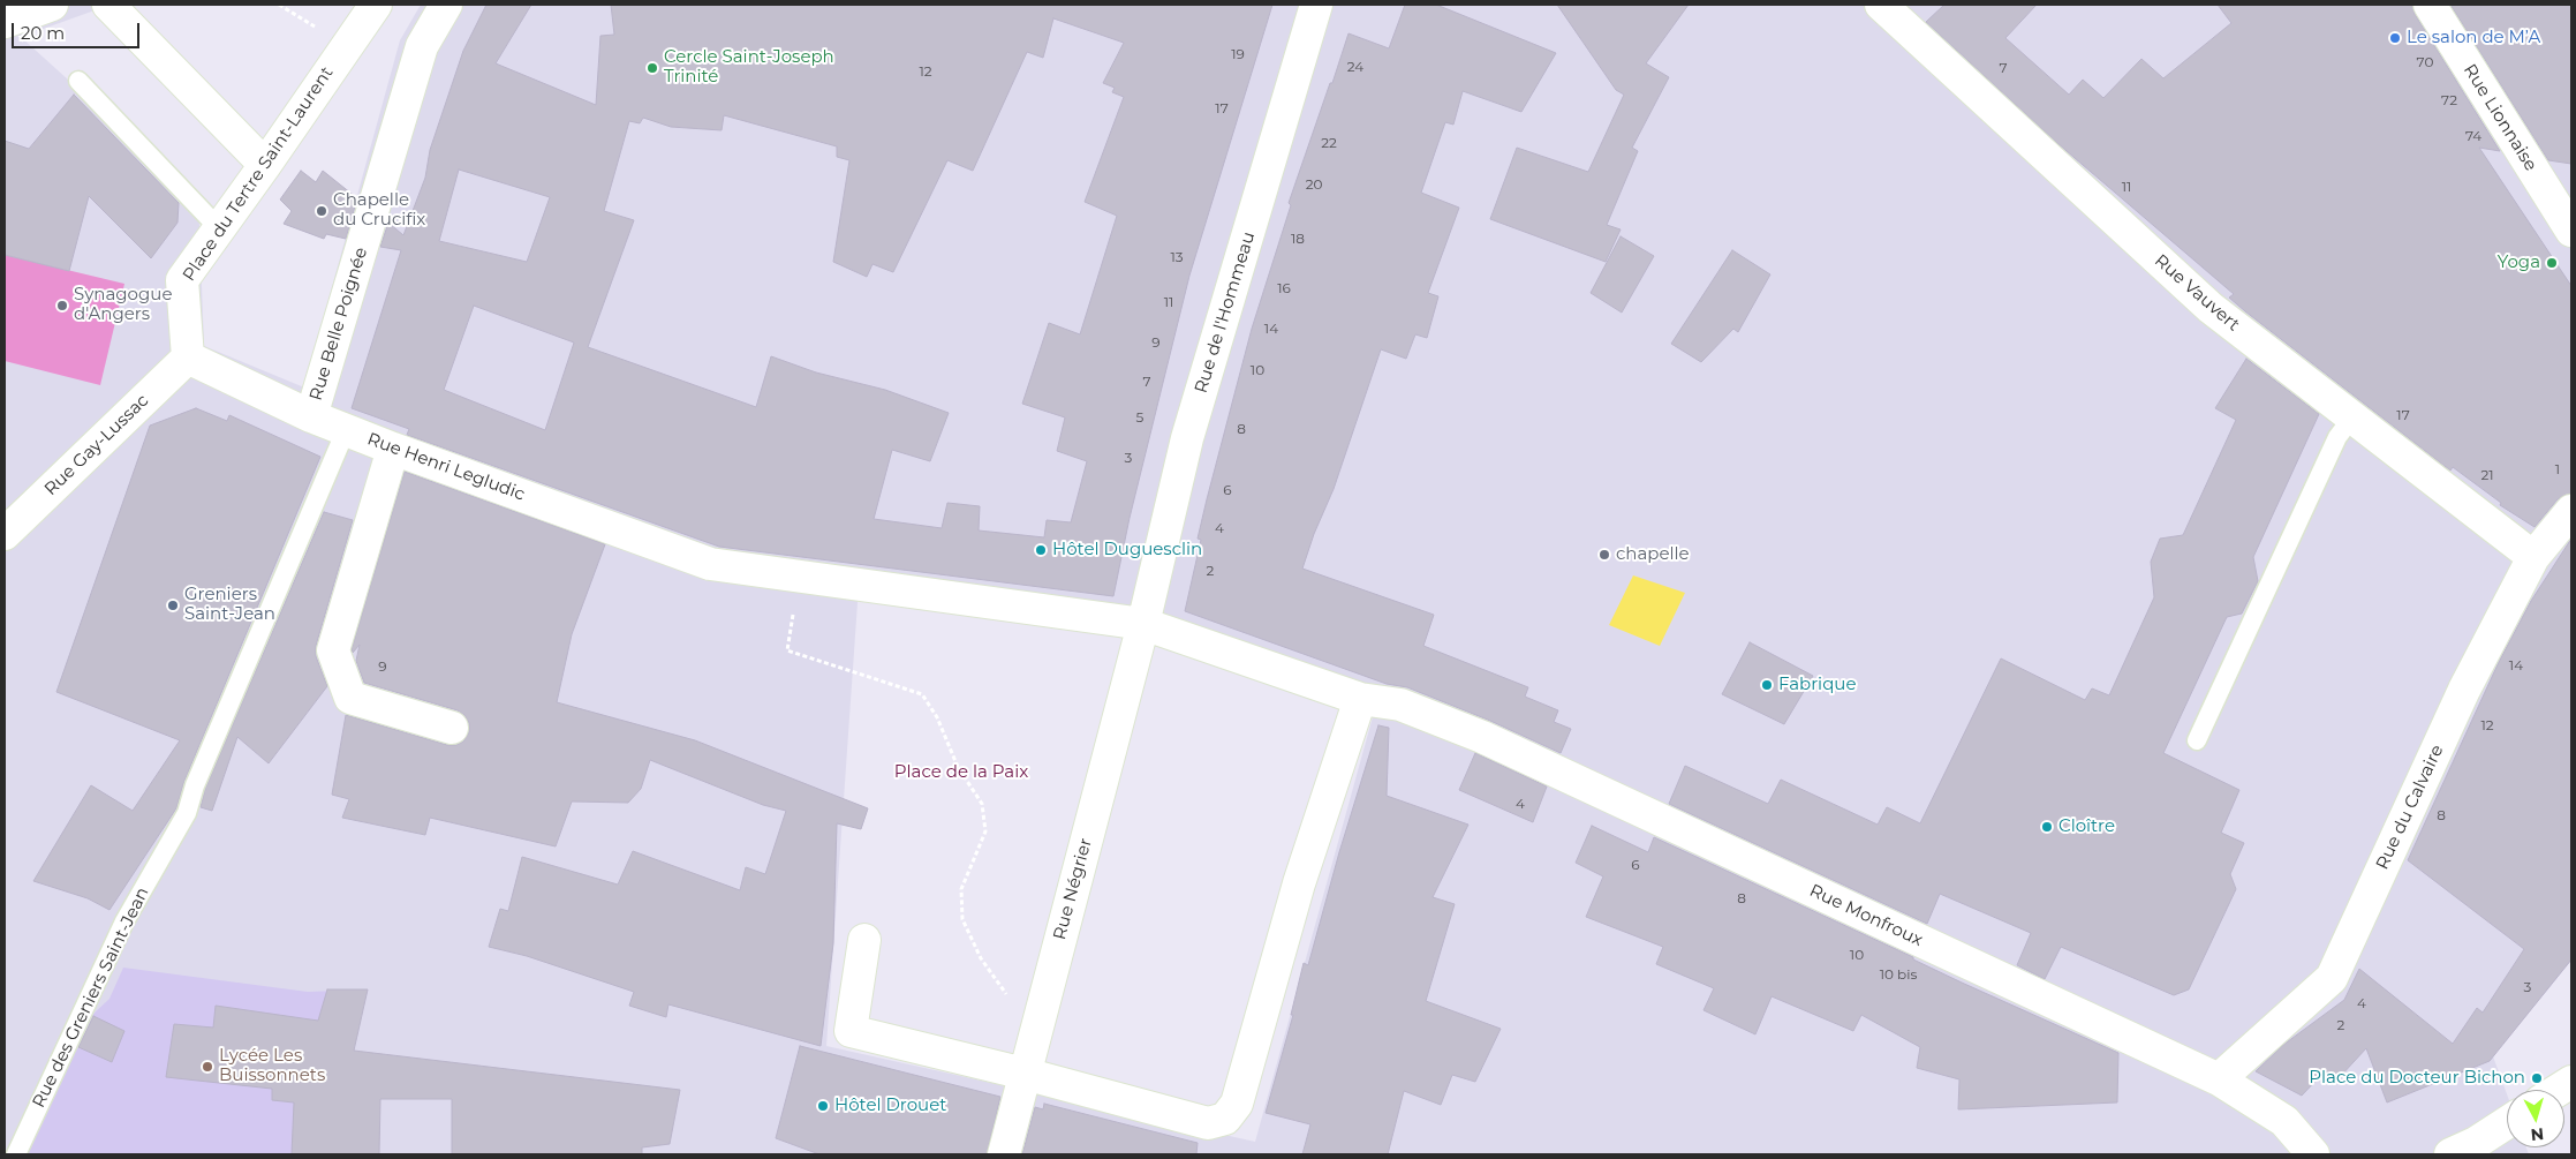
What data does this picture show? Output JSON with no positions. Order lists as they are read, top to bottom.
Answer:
{
  "streets": {
    "street": [
      "Rue Lionnaise",
      "Place du Tertre Saint-Laurent",
      "Rue Vauvert",
      "Rue de l'Hommeau",
      "Rue Belle Poignée",
      "Rue Gay-Lussac",
      "Rue Henri Legludic",
      "Rue du Calvaire",
      "Rue Négrier",
      "Rue Monfroux"
    ],
    "lane": ["Rue des Greniers Saint-Jean"]
  },
  "crossings": [
    ["Place du Tertre Saint-Laurent", "Rue Gay-Lussac"],
    ["Place du Tertre Saint-Laurent", "Rue Henri Legludic"],
    ["Rue Vauvert", "Rue du Calvaire"],
    ["Rue de l'Hommeau", "Rue Henri Legludic"],
    ["Rue de l'Hommeau", "Rue Négrier"],
    ["Rue Belle Poignée", "Rue Henri Legludic"],
    ["Rue Gay-Lussac", "Rue Henri Legludic"],
    ["Rue Henri Legludic", "Rue Négrier"],
    ["Rue Henri Legludic", "Rue des Greniers Saint-Jean"],
    ["Rue du Calvaire", "Rue Monfroux"]
  ],
  "parks": ["Place de la Paix"],
  "places": [
    "Le salon de M’A",
    "Cercle Saint-Joseph Trinité",
    "Chapelle du Crucifix",
    "Yoga",
    "Synagogue d'Angers",
    "Hôtel Duguesclin",
    "chapelle",
    "Greniers Saint-Jean",
    "Fabrique",
    "Cloître",
    "Lycée Les Buissonnets",
    "Place du Docteur Bichon",
    "Hôtel Drouet"
  ],
  "house_numbers": [
    "19",
    "70",
    "24",
    "7",
    "12",
    "72",
    "17",
    "74",
    "22",
    "20",
    "11",
    "18",
    "13",
    "16",
    "11",
    "14",
    "9",
    "10",
    "7",
    "17",
    "5",
    "8",
    "3",
    "1",
    "21",
    "6",
    "4",
    "2",
    "14",
    "9",
    "12",
    "4",
    "8",
    "6",
    "8",
    "10",
    "10 bis",
    "3",
    "4",
    "2"
  ],
  "scale_bar": "20 m",
  "north": "bottom"
}
